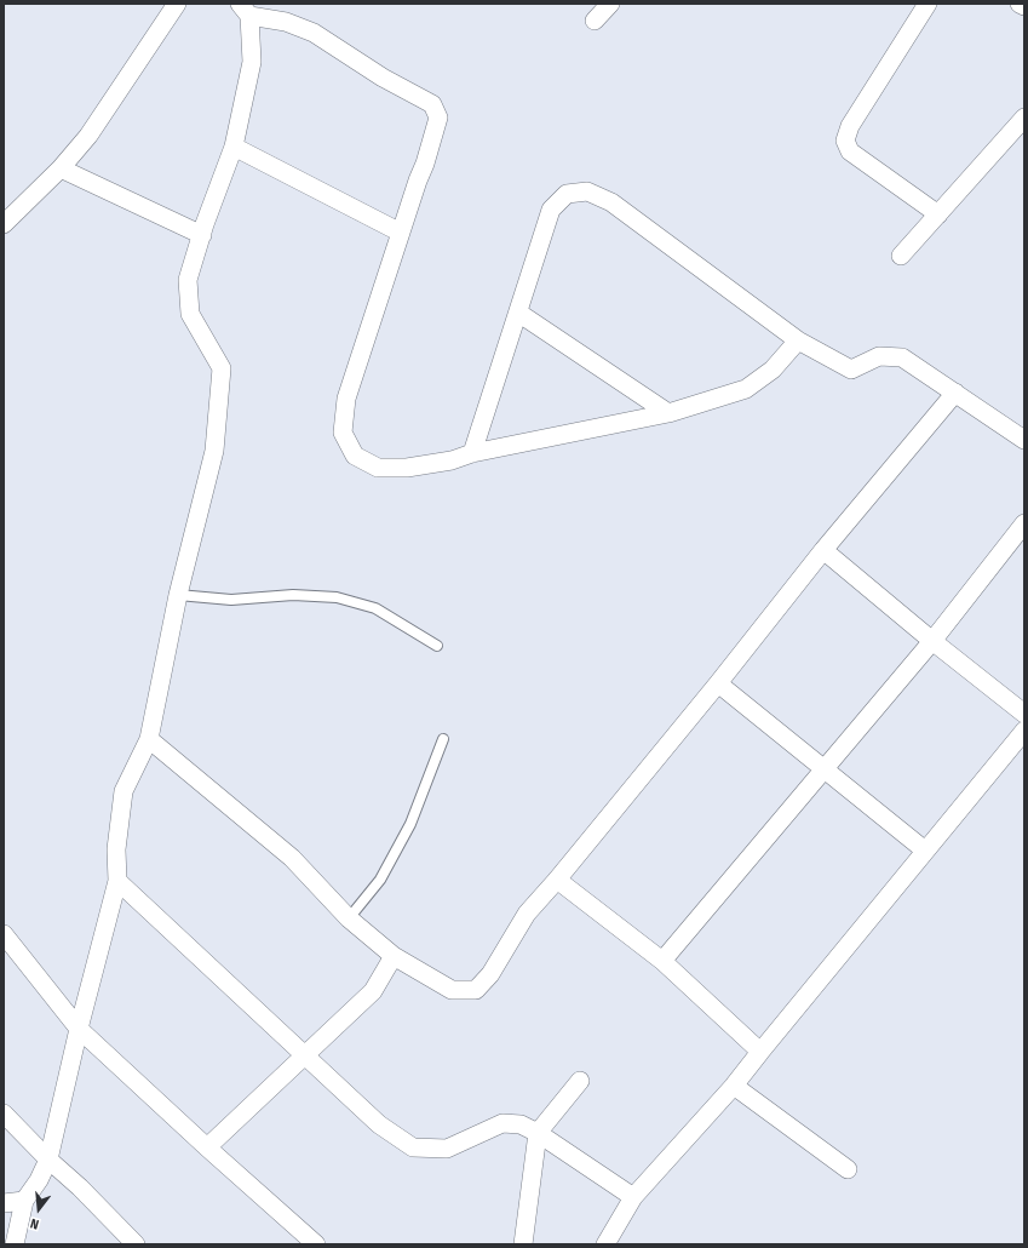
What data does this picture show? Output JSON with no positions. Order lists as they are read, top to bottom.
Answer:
{
  "north": "bottom"
}
